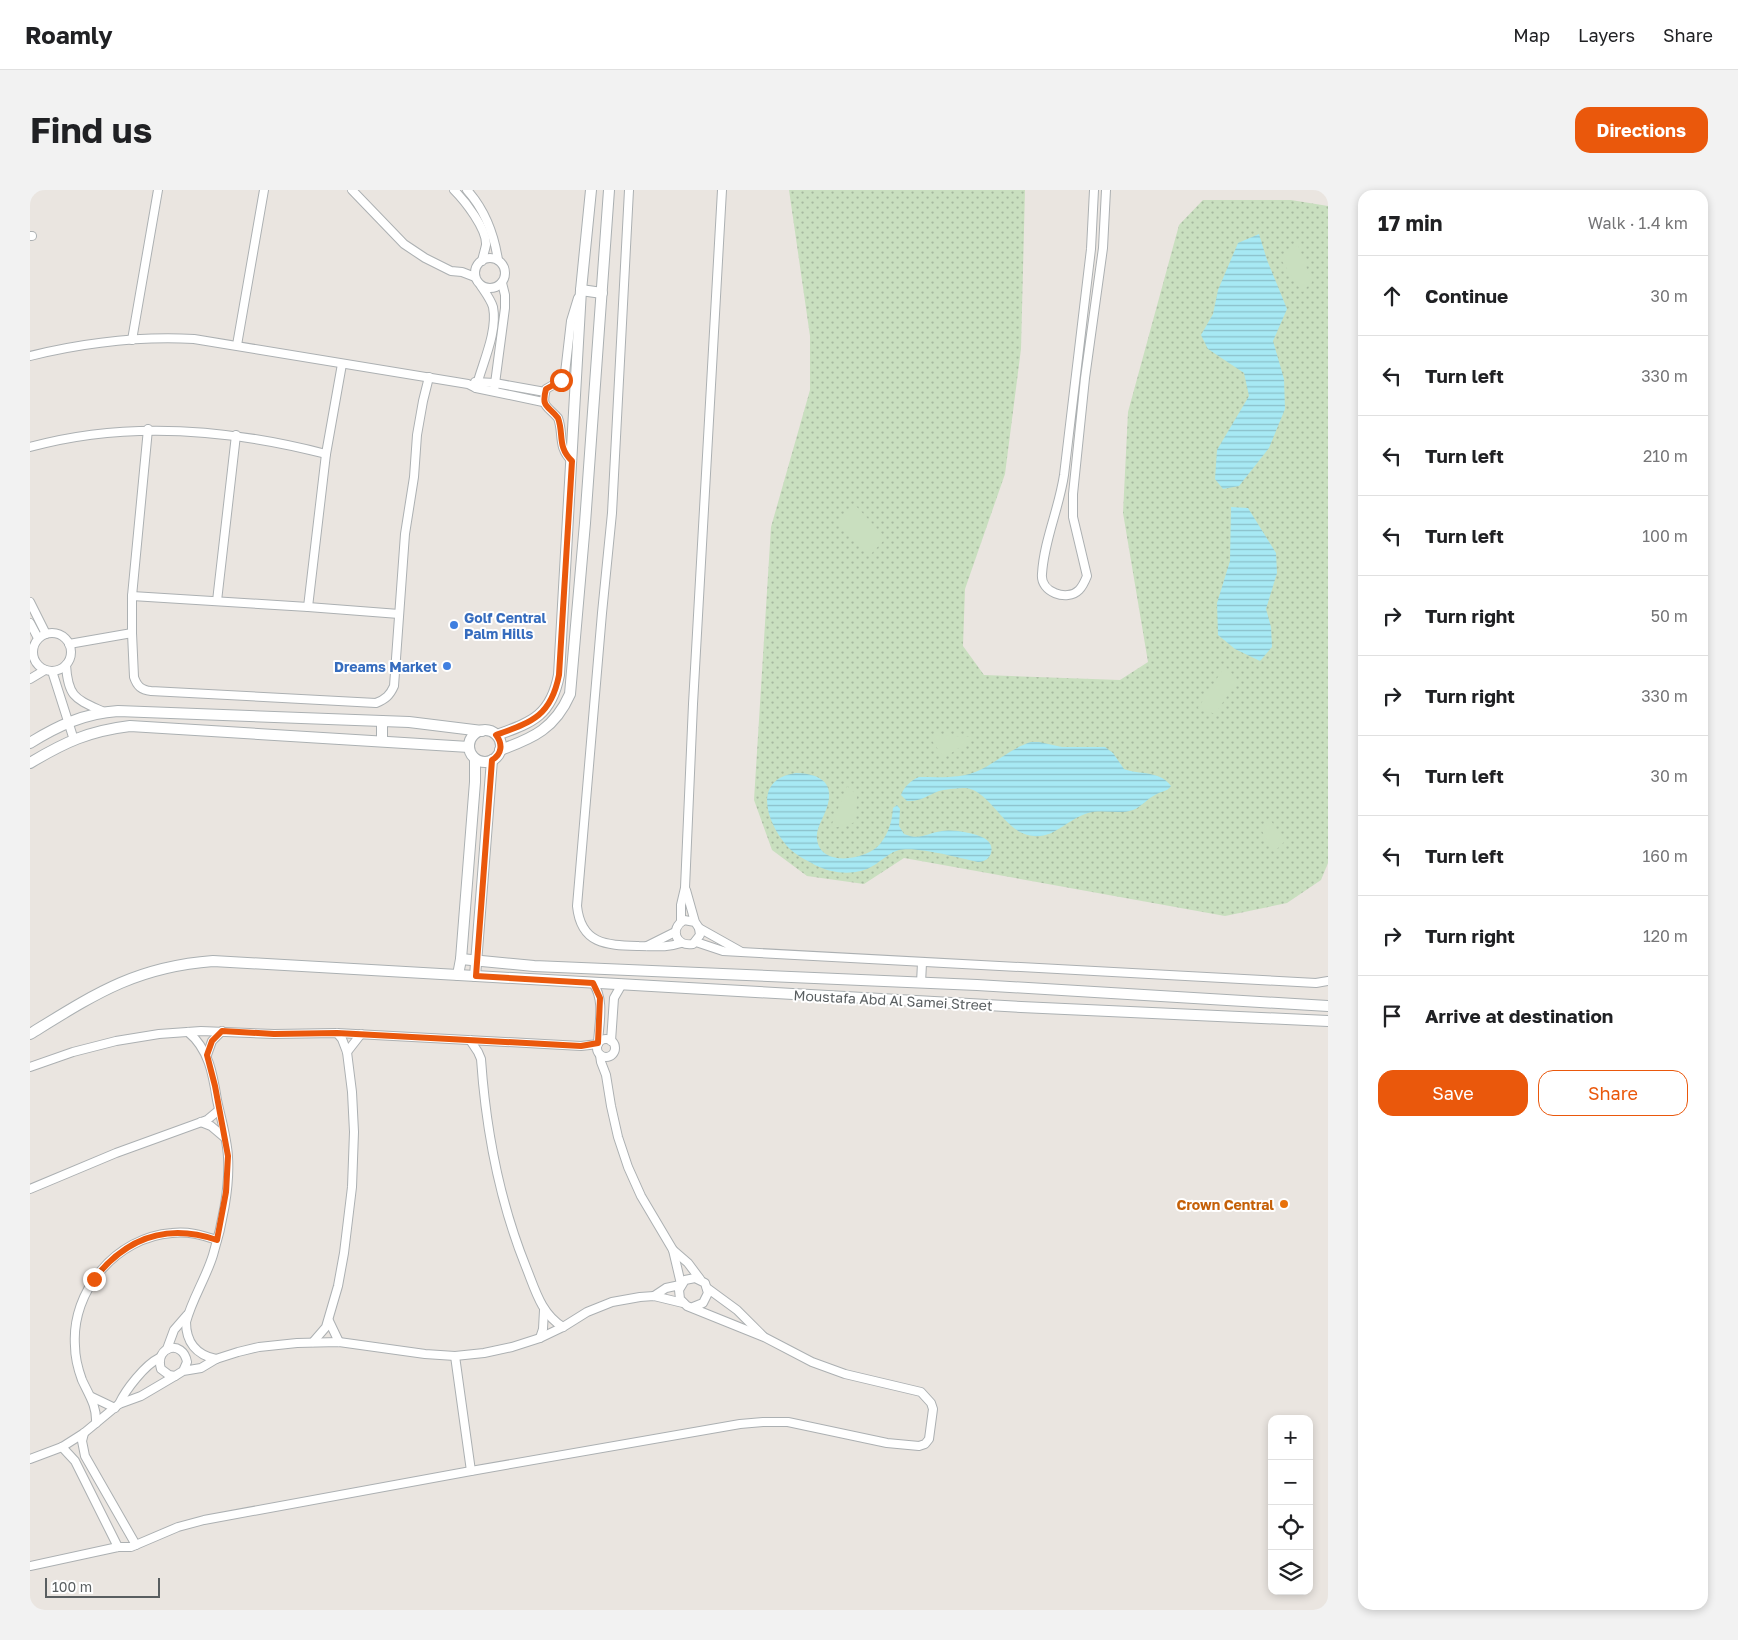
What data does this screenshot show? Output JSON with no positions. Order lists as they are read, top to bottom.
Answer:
{
  "streets": {
    "street": ["Moustafa Abd Al Samei Street"]
  },
  "places": ["Golf Central Palm Hills", "Dreams Market", "Crown Central"],
  "scale_bar": "100 m",
  "page": {
    "header": "Roamly",
    "nav": ["Map", "Layers", "Share"],
    "buttons": [
      "Directions",
      ["Save", "Share"]
    ],
    "title": "Find us",
    "heading": ["17 min", "Walk · 1.4 km"],
    "list": [
      ["Continue", "30 m"],
      ["Turn left", "330 m"],
      ["Turn left", "210 m"],
      ["Turn left", "100 m"],
      ["Turn right", "50 m"],
      ["Turn right", "330 m"],
      ["Turn left", "30 m"],
      ["Turn left", "160 m"],
      ["Turn right", "120 m"],
      "Arrive at destination"
    ],
    "map_buttons": ["+", "−"],
    "scale": "100 m"
  }
}
